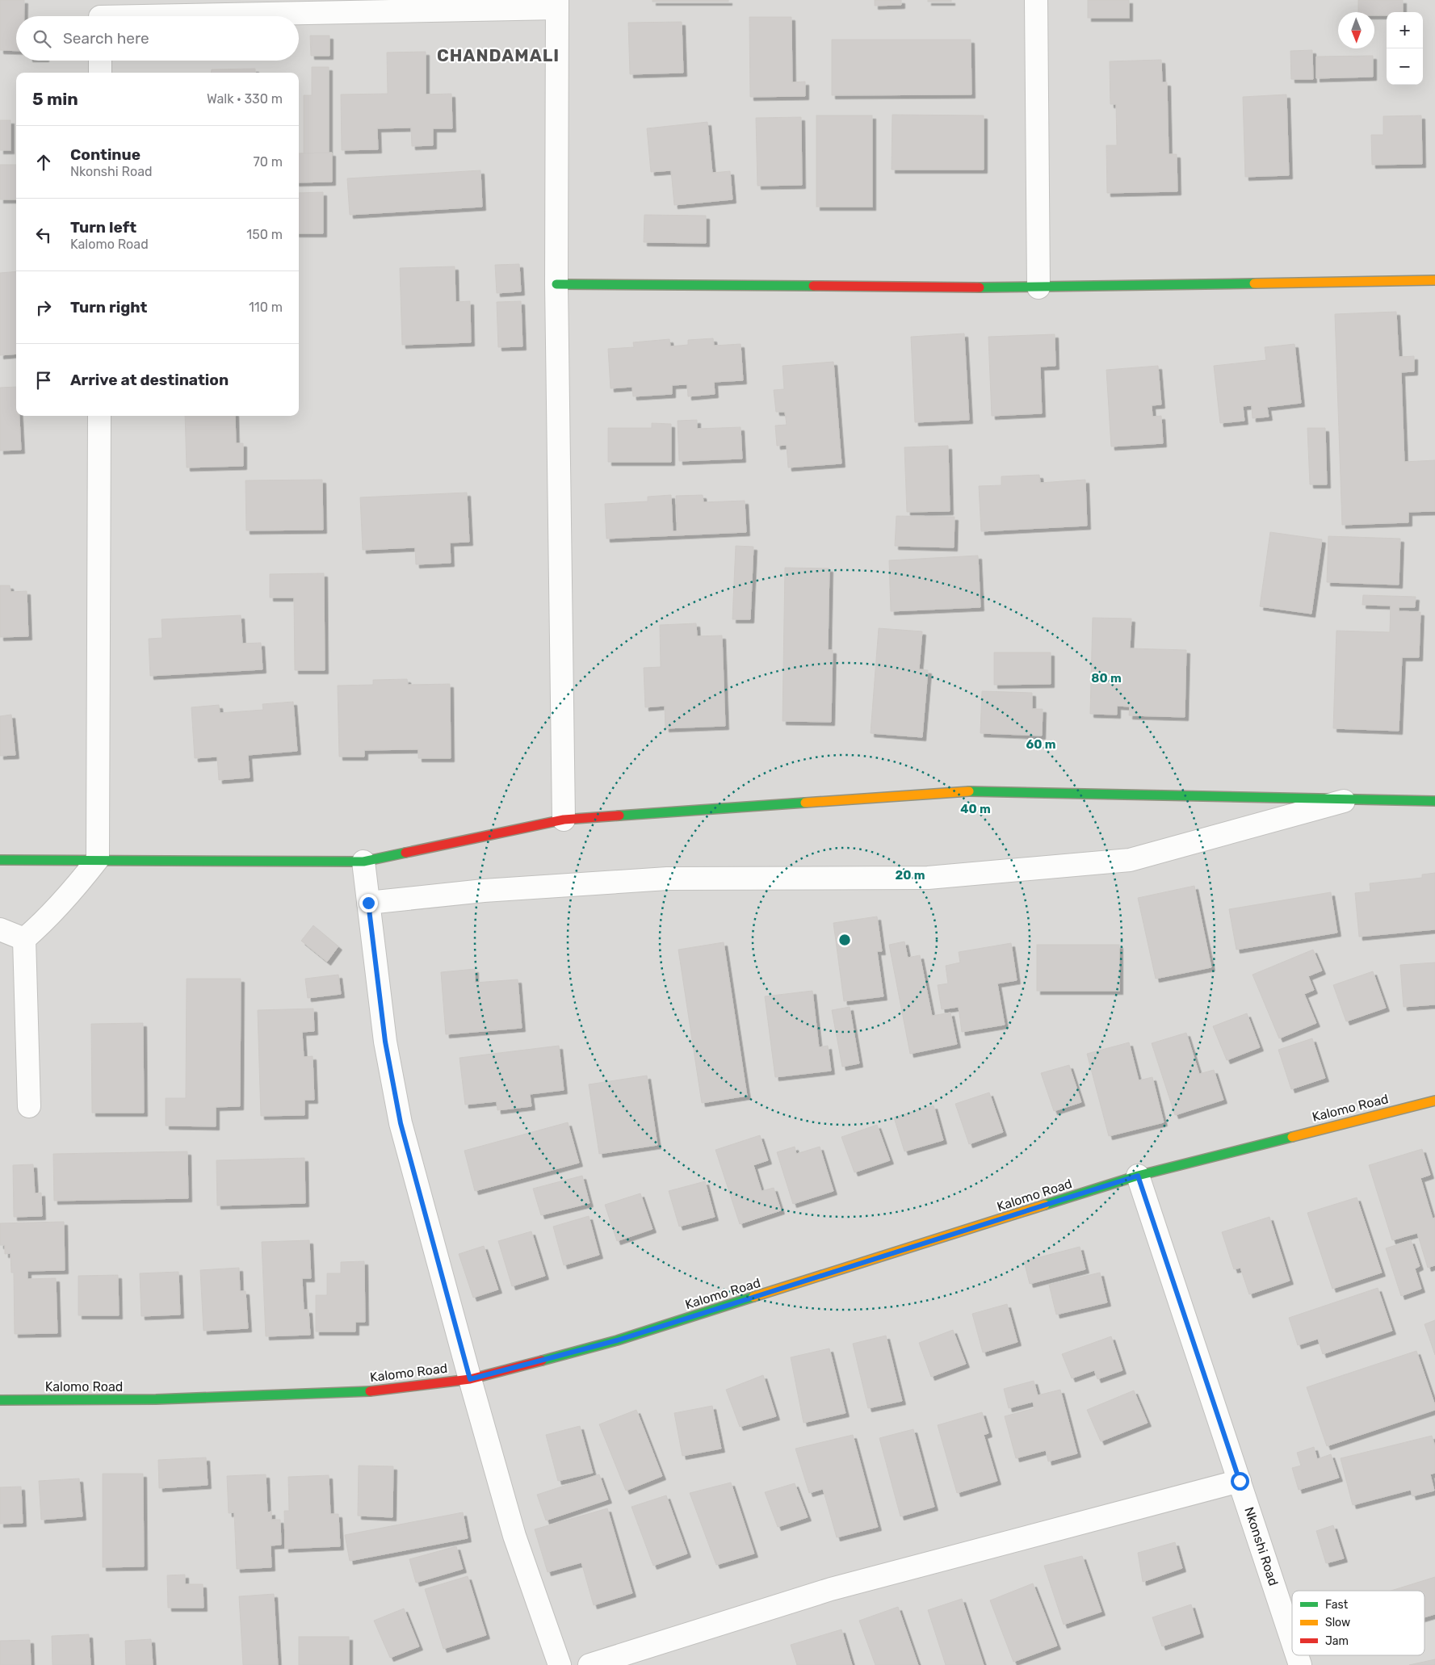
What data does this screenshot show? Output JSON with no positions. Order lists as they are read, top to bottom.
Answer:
{
  "streets": {
    "street": ["Kalomo Road", "Nkonshi Road"]
  },
  "crossings": [
    ["Kalomo Road", "Nkonshi Road"]
  ],
  "districts": ["CHANDAMALI"],
  "legend": ["Fast", "Slow", "Jam"],
  "north": "bottom",
  "page": {
    "map_buttons": ["+", "−"],
    "search": "Search here",
    "heading": ["5 min", "Walk · 330 m"],
    "list": [
      ["Continue", "Nkonshi Road", "70 m"],
      ["Turn left", "Kalomo Road", "150 m"],
      ["Turn right", "110 m"],
      "Arrive at destination"
    ]
  },
  "rings": [
    "80 m",
    "60 m",
    "40 m",
    "20 m"
  ]
}
